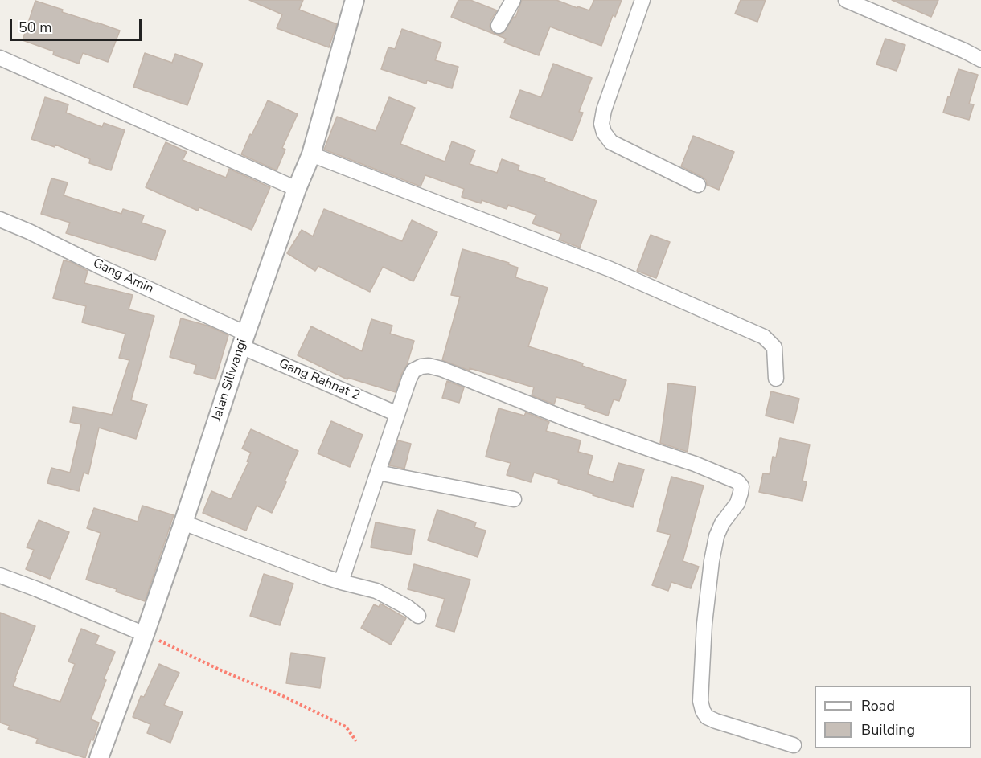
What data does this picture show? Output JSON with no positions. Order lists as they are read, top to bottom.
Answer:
{
  "streets": {
    "street": ["Gang Amin", "Jalan Siliwangi", "Gang Rahnat 2"]
  },
  "crossings": [
    ["Gang Amin", "Jalan Siliwangi"],
    ["Gang Amin", "Gang Rahnat 2"],
    ["Jalan Siliwangi", "Gang Rahnat 2"]
  ],
  "legend": ["Road", "Building"],
  "scale_bar": "50 m"
}
